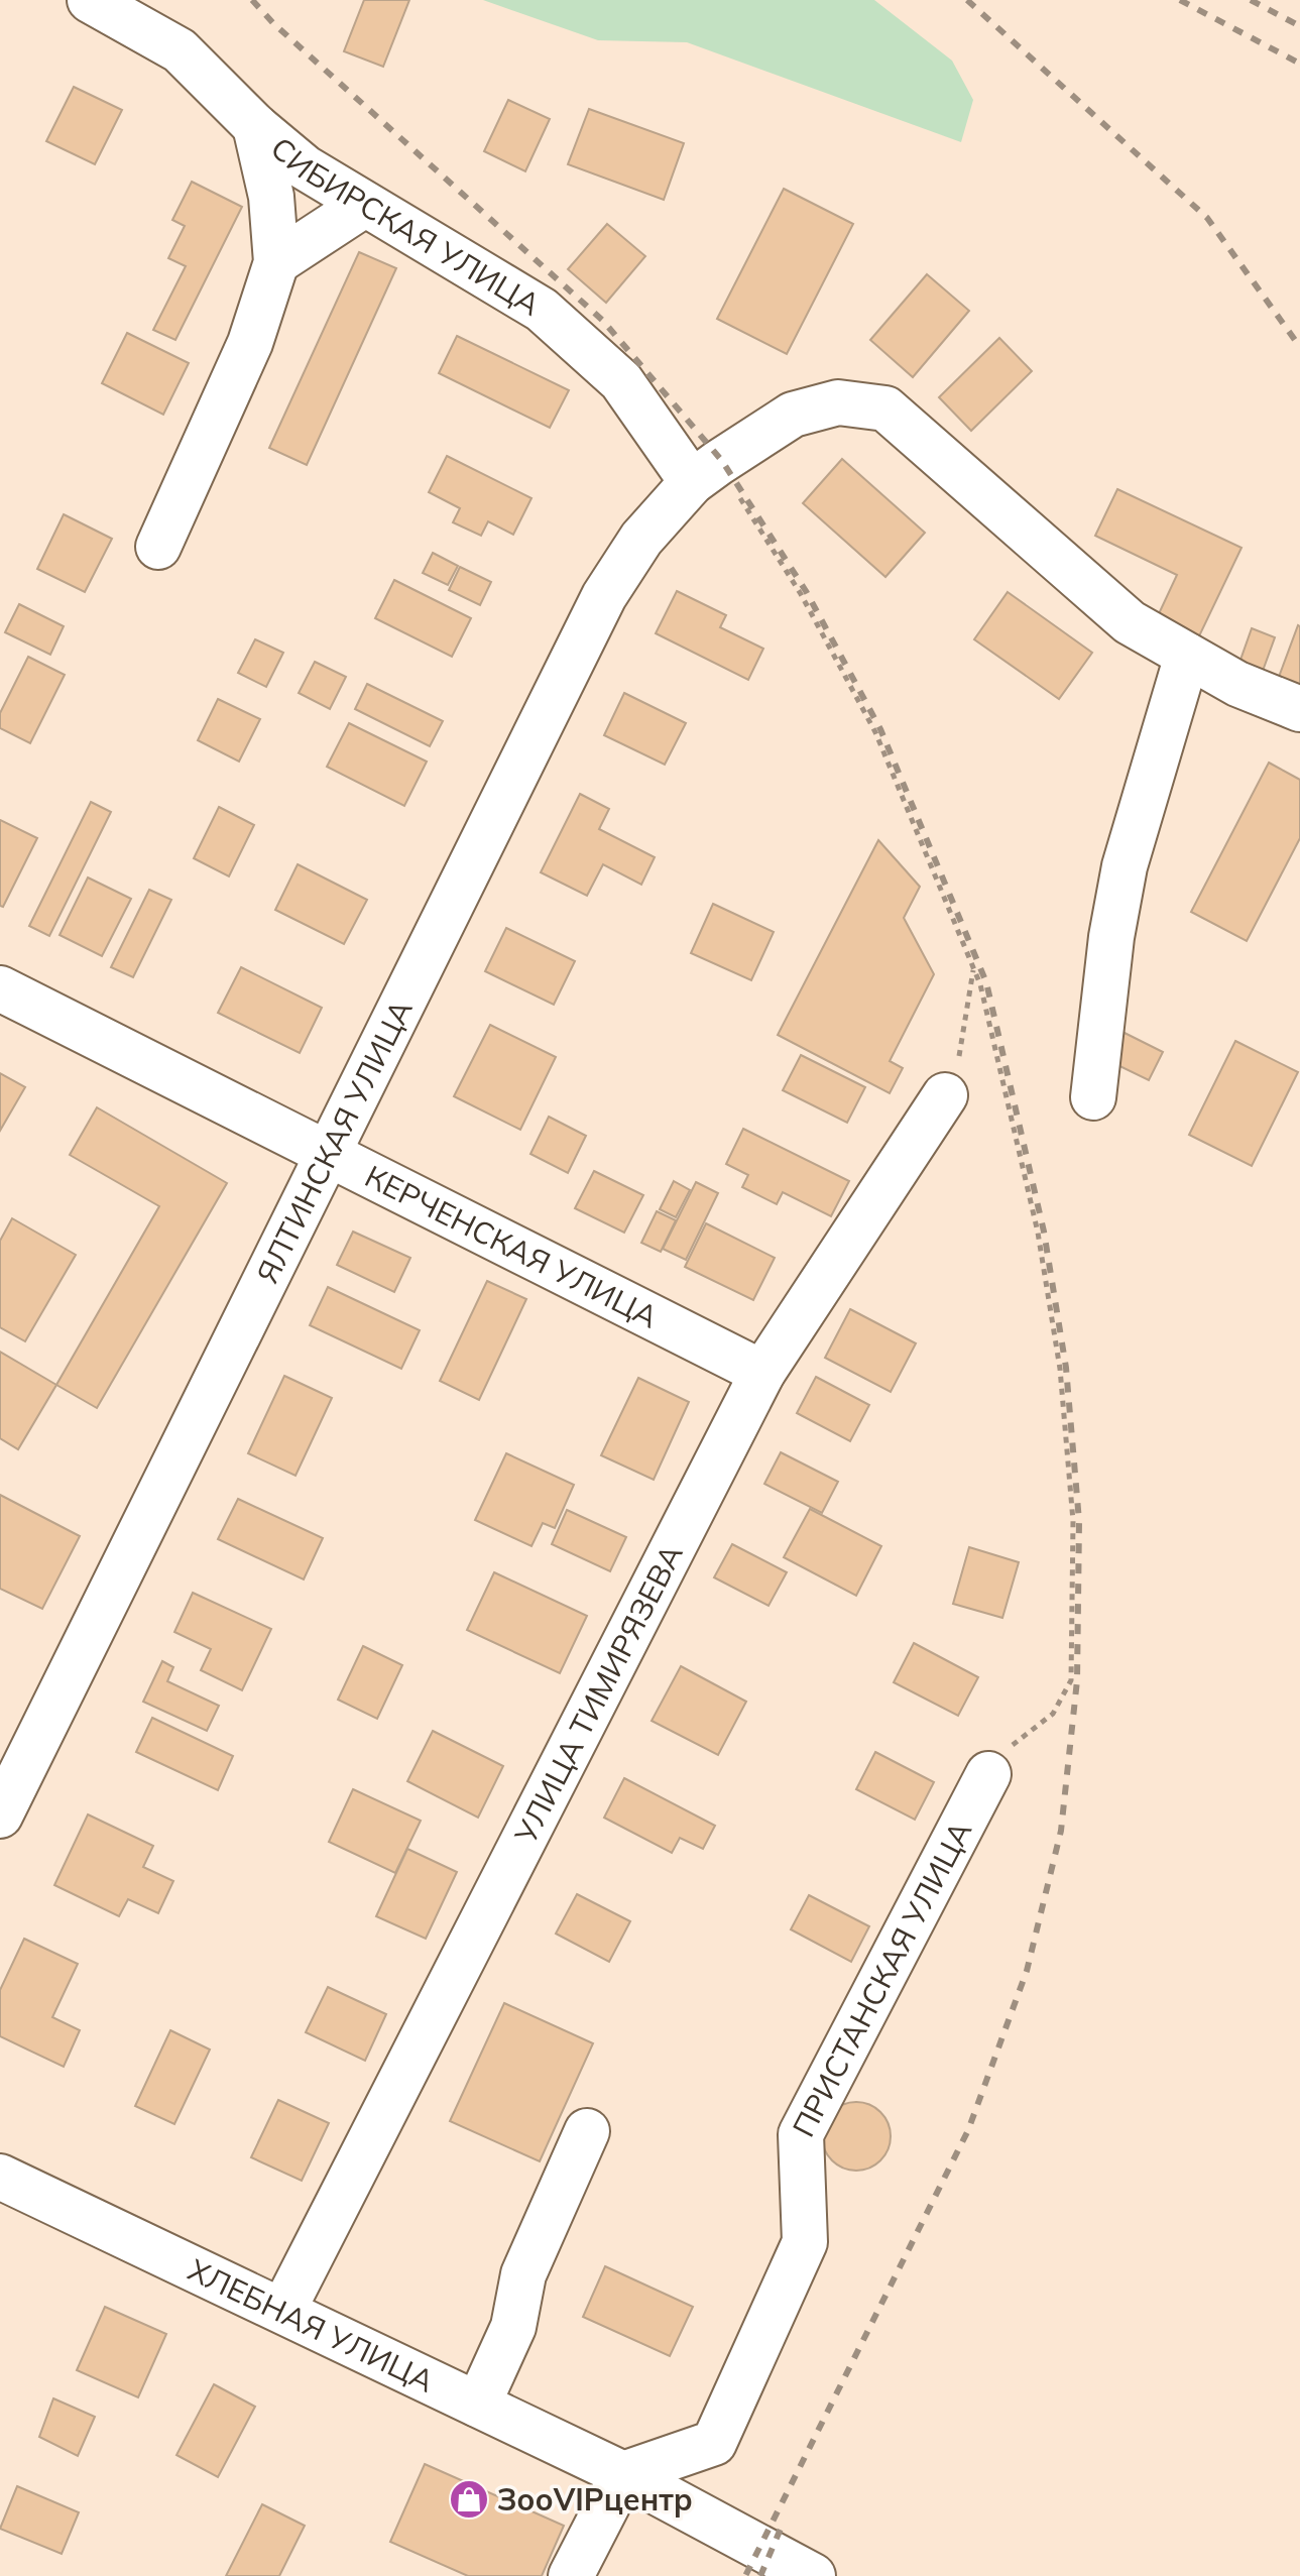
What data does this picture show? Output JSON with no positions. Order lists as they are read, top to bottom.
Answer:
{
  "streets": {
    "street": [
      "СИБИРСКАЯ УЛИЦА",
      "ЯЛТИНСКАЯ УЛИЦА",
      "КЕРЧЕНСКАЯ УЛИЦА",
      "УЛИЦА ТИМИРЯЗЕВА",
      "ПРИСТАНСКАЯ УЛИЦА",
      "ХЛЕБНАЯ УЛИЦА"
    ]
  },
  "crossings": [
    ["СИБИРСКАЯ УЛИЦА", "ЯЛТИНСКАЯ УЛИЦА"],
    ["ЯЛТИНСКАЯ УЛИЦА", "КЕРЧЕНСКАЯ УЛИЦА"],
    ["КЕРЧЕНСКАЯ УЛИЦА", "УЛИЦА ТИМИРЯЗЕВА"],
    ["УЛИЦА ТИМИРЯЗЕВА", "ХЛЕБНАЯ УЛИЦА"],
    ["ПРИСТАНСКАЯ УЛИЦА", "ХЛЕБНАЯ УЛИЦА"]
  ],
  "places": {
    "shop": ["ЗооVIPцентр"]
  }
}
